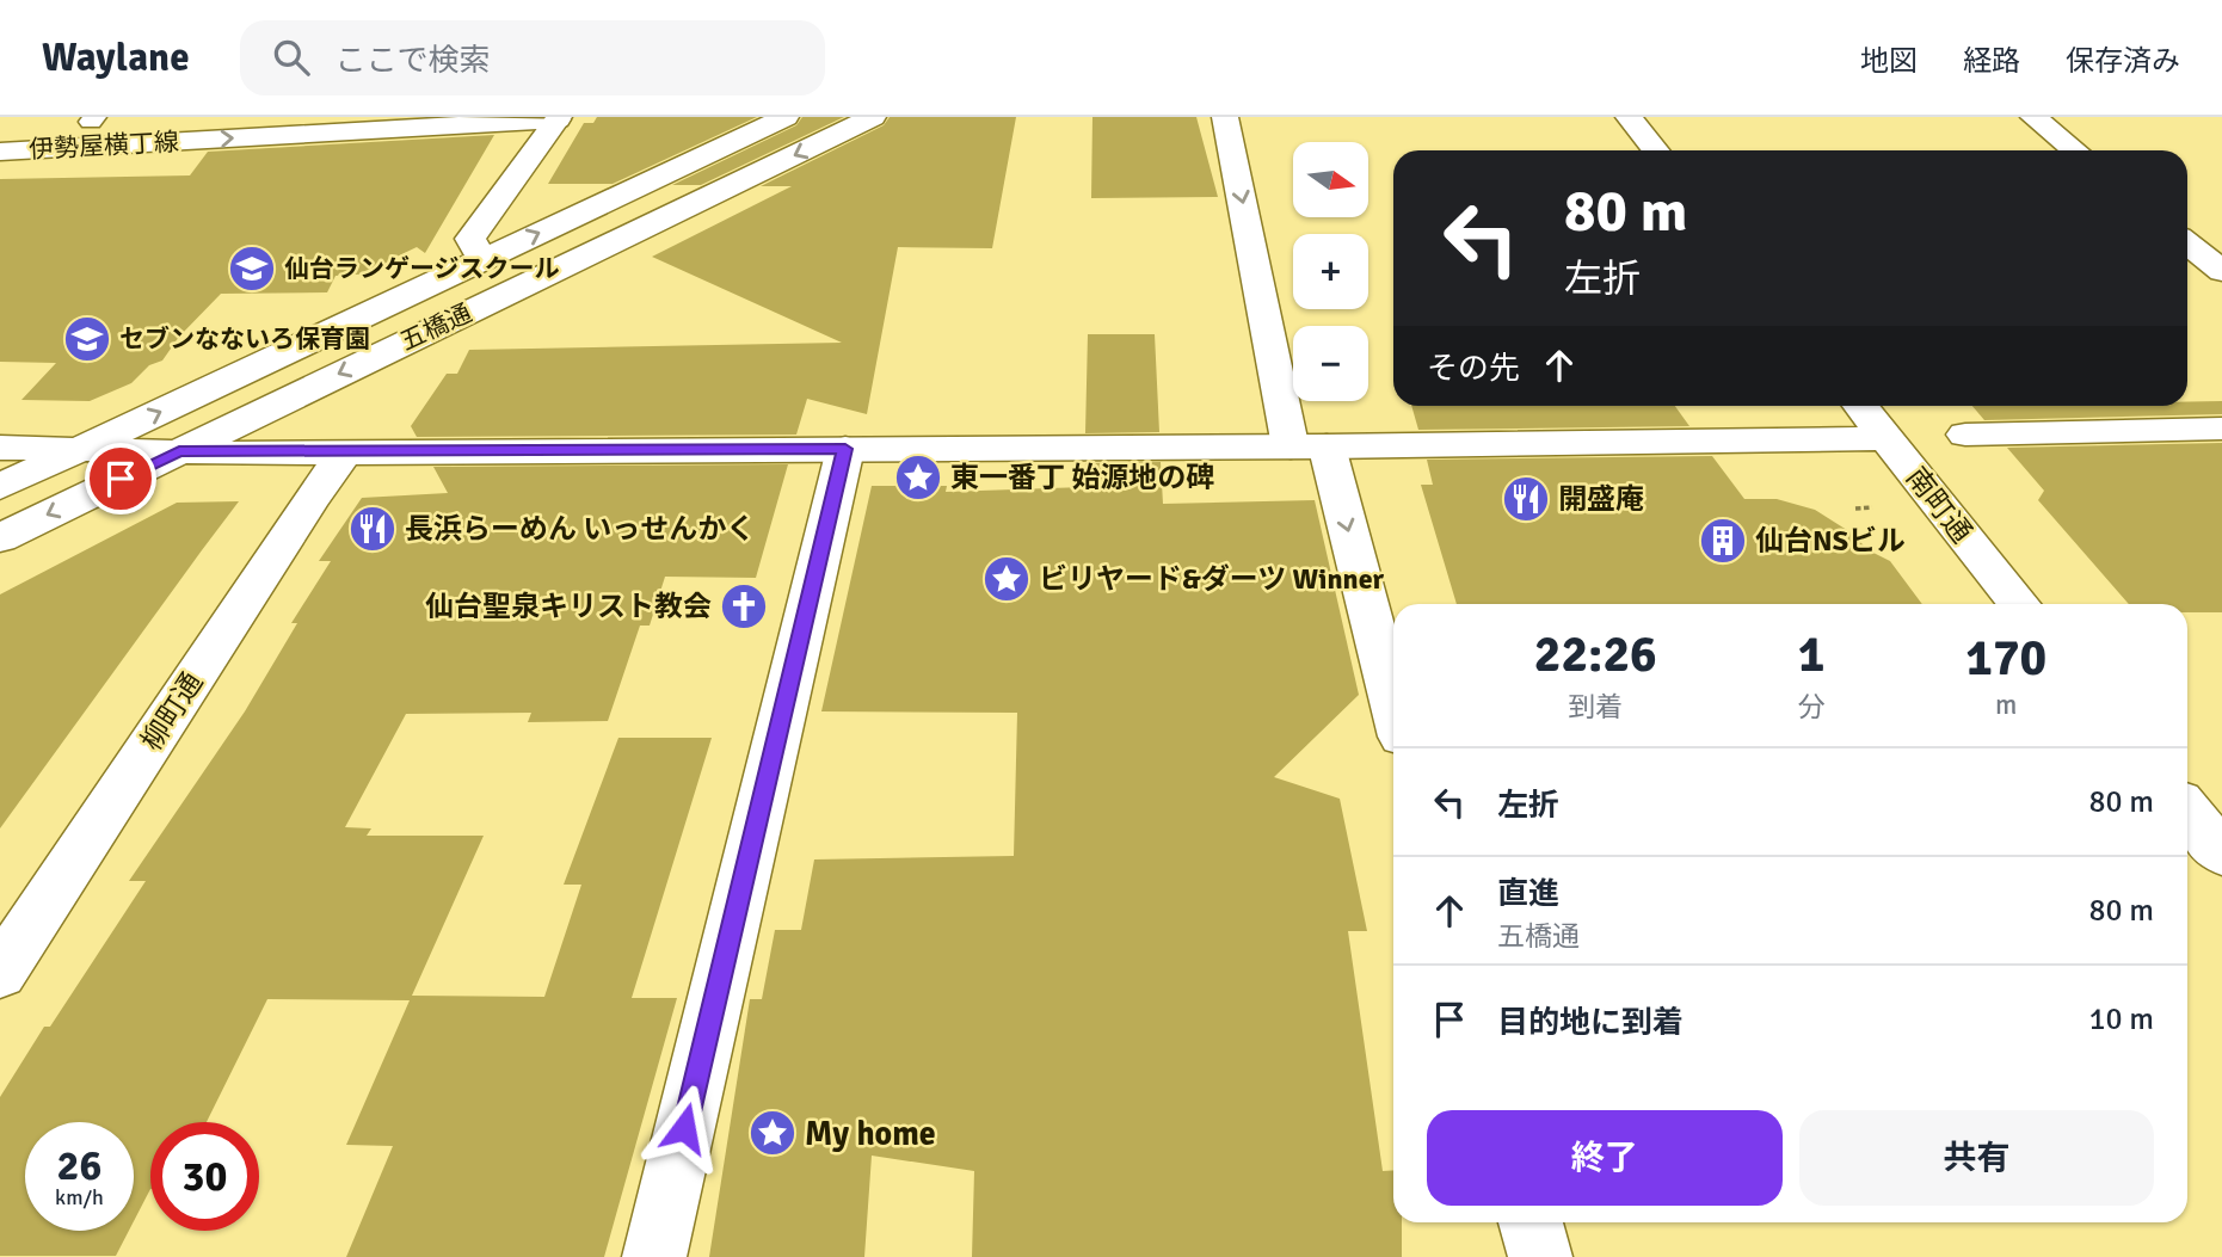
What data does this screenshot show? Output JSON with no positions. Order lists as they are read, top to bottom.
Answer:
{
  "streets": {
    "street": [
      "伊勢屋横丁線",
      "五橋通",
      "南町通",
      "柳町通"
    ]
  },
  "places": {
    "school or university": ["仙台ランゲージスクール", "セブンなないろ保育園"],
    "place": ["東一番丁 始源地の碑", "ビリヤード&ダーツ Winner", "My home"],
    "restaurant": ["開盛庵", "長浜らーめん いっせんかく"],
    "building": ["仙台NSビル"],
    "church": ["仙台聖泉キリスト教会"]
  },
  "north": "right",
  "page": {
    "header": "Waylane",
    "search": "ここで検索",
    "nav": ["地図", "経路", "保存済み"],
    "map_buttons": ["+", "−"],
    "turn": ["80 m", "左折"],
    "then": "その先",
    "eta": [
      "22:26",
      "到着",
      "1",
      "分",
      "170",
      "m"
    ],
    "list": [
      {
        "name": "左折",
        "value": "80 m"
      },
      {
        "name": "直進",
        "note": "五橋通",
        "value": "80 m"
      },
      {
        "name": "目的地に到着",
        "value": "10 m"
      }
    ],
    "buttons": ["終了", "共有"],
    "speed": "26 km/h",
    "limit": "30"
  }
}
